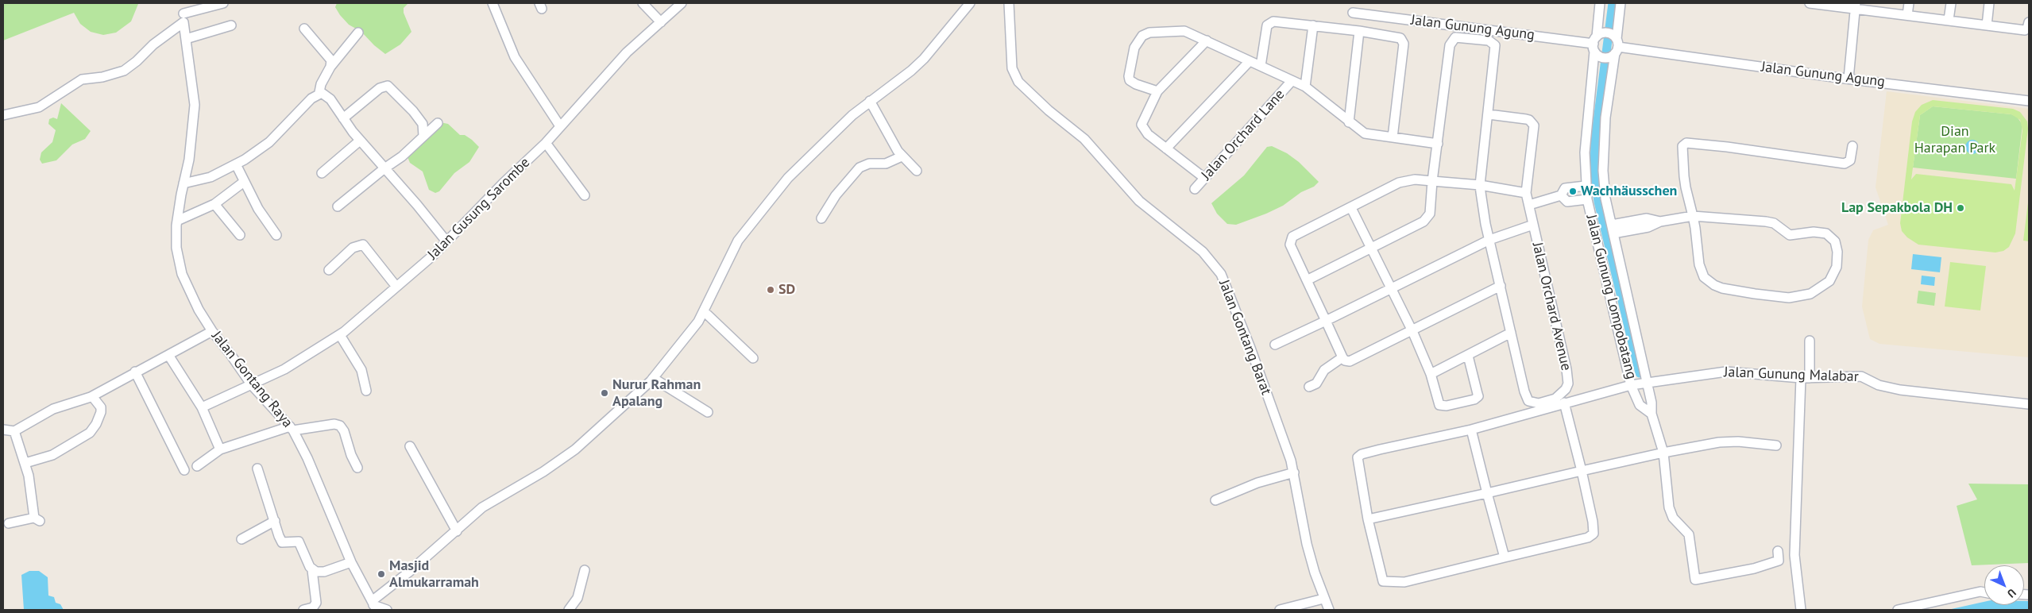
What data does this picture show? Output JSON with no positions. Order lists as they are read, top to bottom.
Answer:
{
  "streets": {
    "street": [
      "Jalan Gunung Agung",
      "Jalan Orchard Lane",
      "Jalan Gusung Sarombe",
      "Jalan Gunung Lompobatang",
      "Jalan Orchard Avenue",
      "Jalan Gontang Barat",
      "Jalan Gunung Malabar",
      "Jalan Gontang Raya"
    ]
  },
  "crossings": [
    ["Jalan Gunung Agung", "Jalan Gunung Lompobatang"],
    ["Jalan Gusung Sarombe", "Jalan Gontang Raya"],
    ["Jalan Gunung Lompobatang", "Jalan Gunung Malabar"]
  ],
  "parks": ["Dian Harapan Park"],
  "places": [
    "Wachhäusschen",
    "Lap Sepakbola DH",
    "SD",
    "Nurur Rahman Apalang",
    "Masjid Almukarramah"
  ],
  "north": "bottom right"
}
